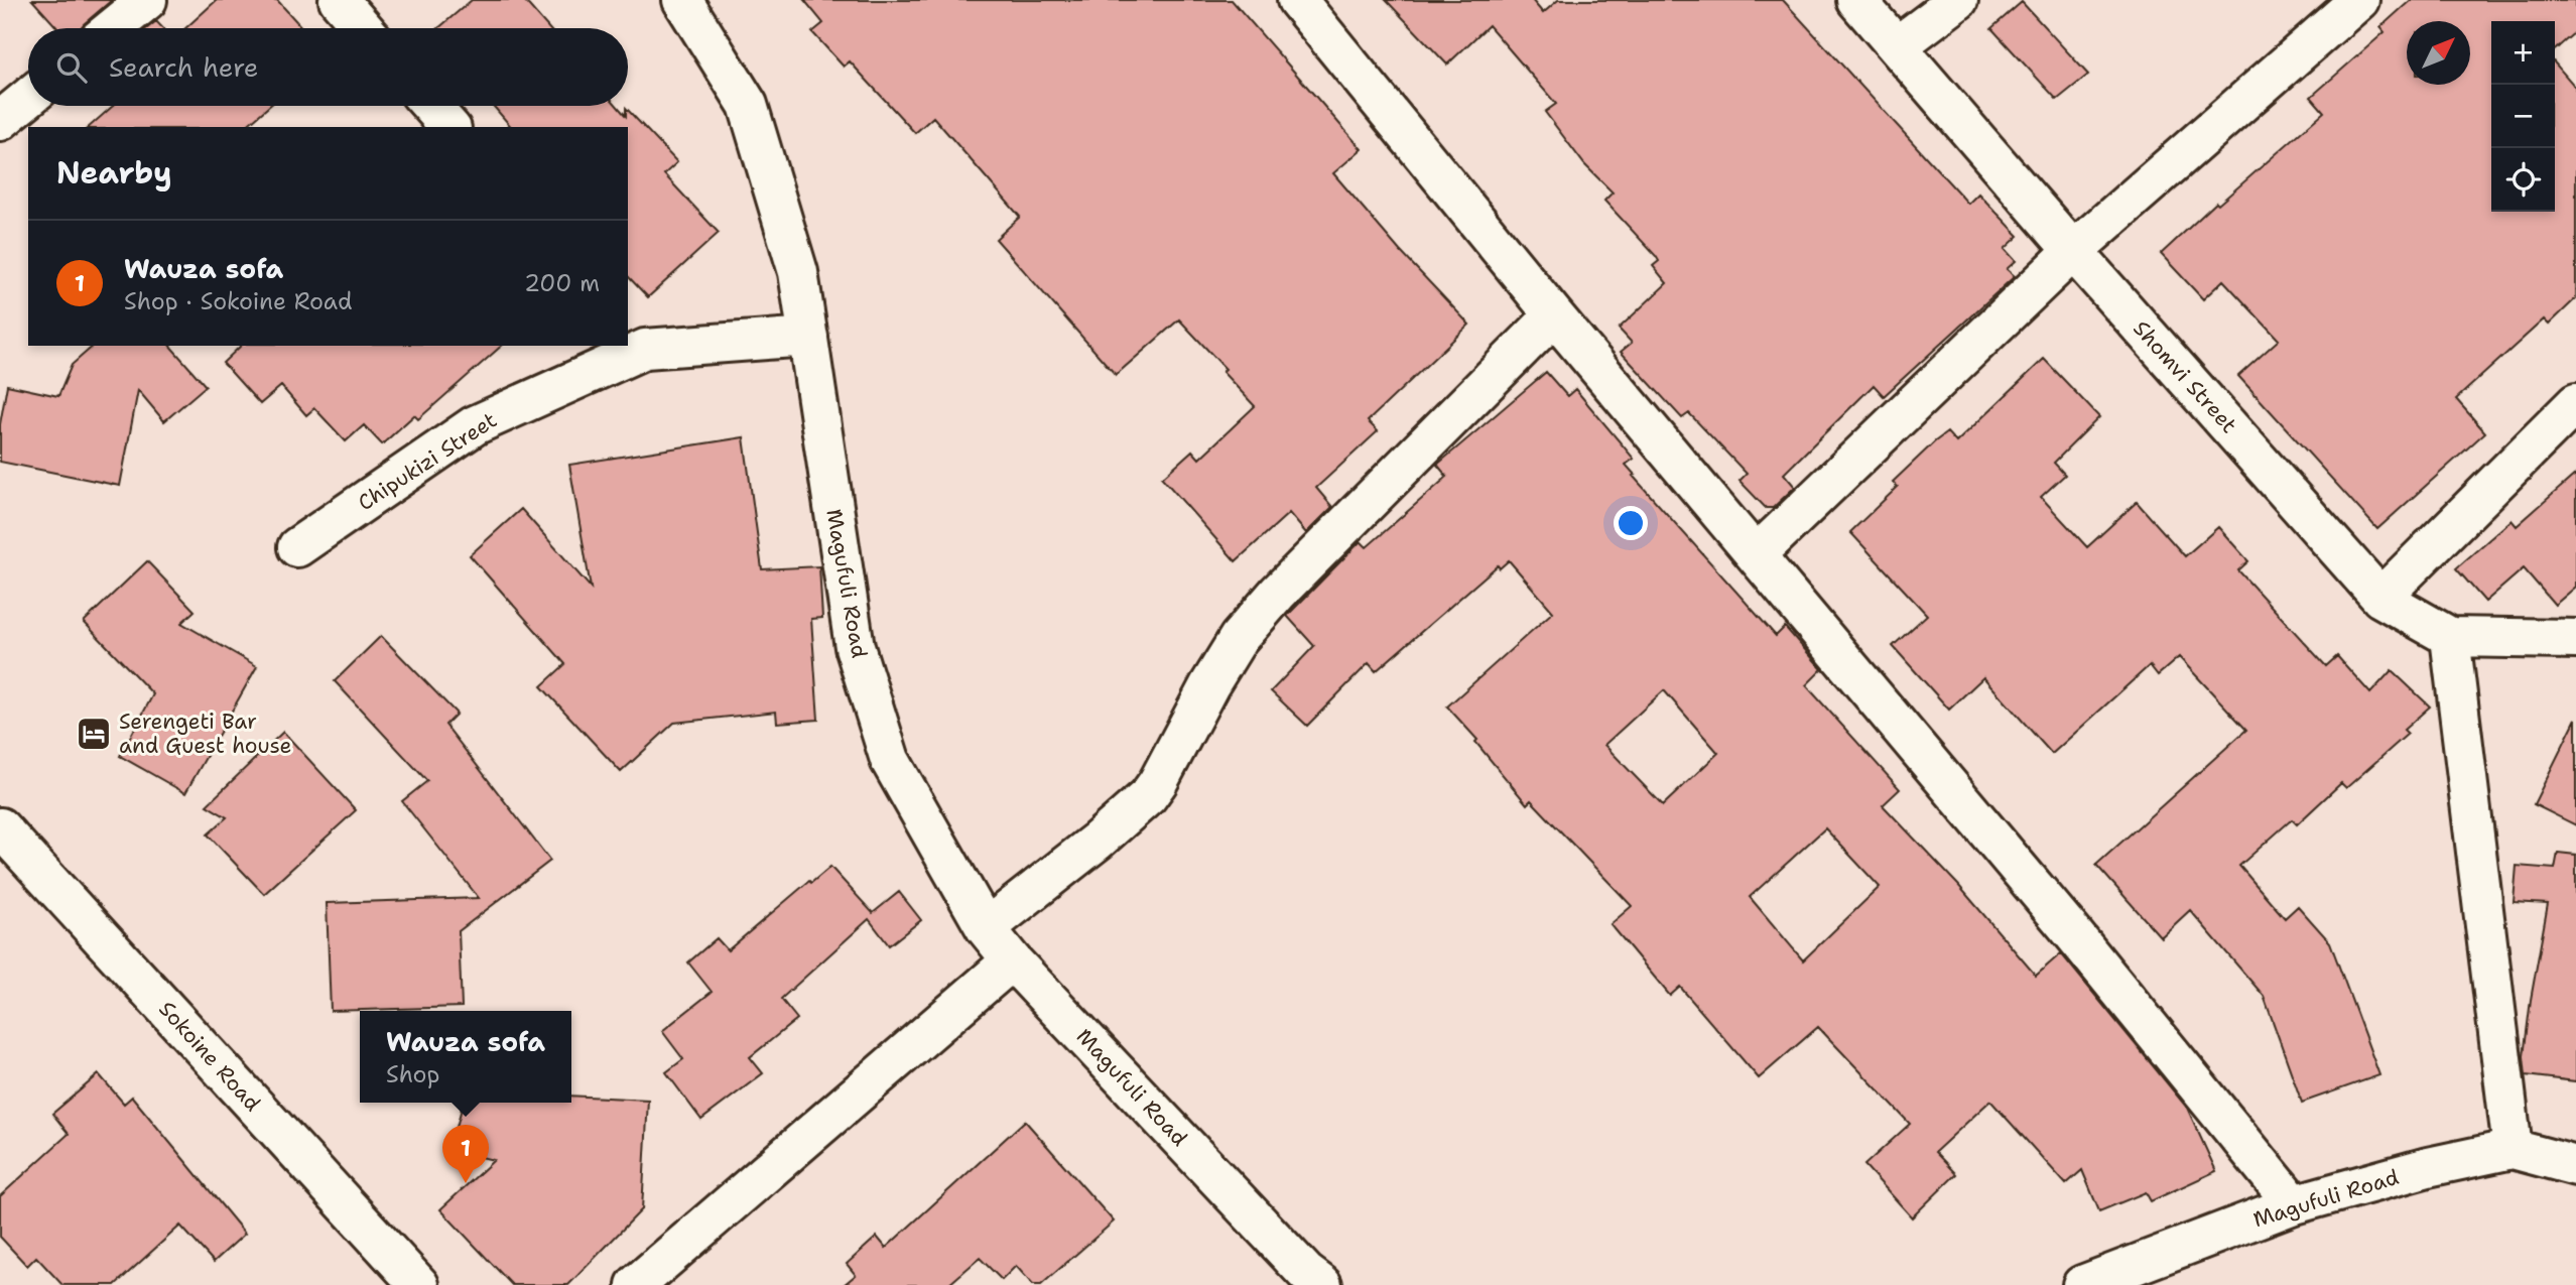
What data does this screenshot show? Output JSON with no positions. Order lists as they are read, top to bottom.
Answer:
{
  "streets": {
    "street": [
      "Shomvi Street",
      "Chipukizi Street",
      "Magufuli Road",
      "Sokoine Road"
    ]
  },
  "crossings": [
    ["Chipukizi Street", "Magufuli Road"]
  ],
  "places": {
    "hotel": ["Serengeti Bar and Guest house"]
  },
  "north": "top right",
  "page": {
    "map_buttons": ["+", "−"],
    "search": "Search here",
    "heading": "Nearby",
    "list": [
      {
        "mark": "1",
        "name": "Wauza sofa",
        "note": "Shop · Sokoine Road",
        "value": "200 m"
      }
    ],
    "popup": ["Wauza sofa", "Shop"],
    "pins": "1"
  }
}
